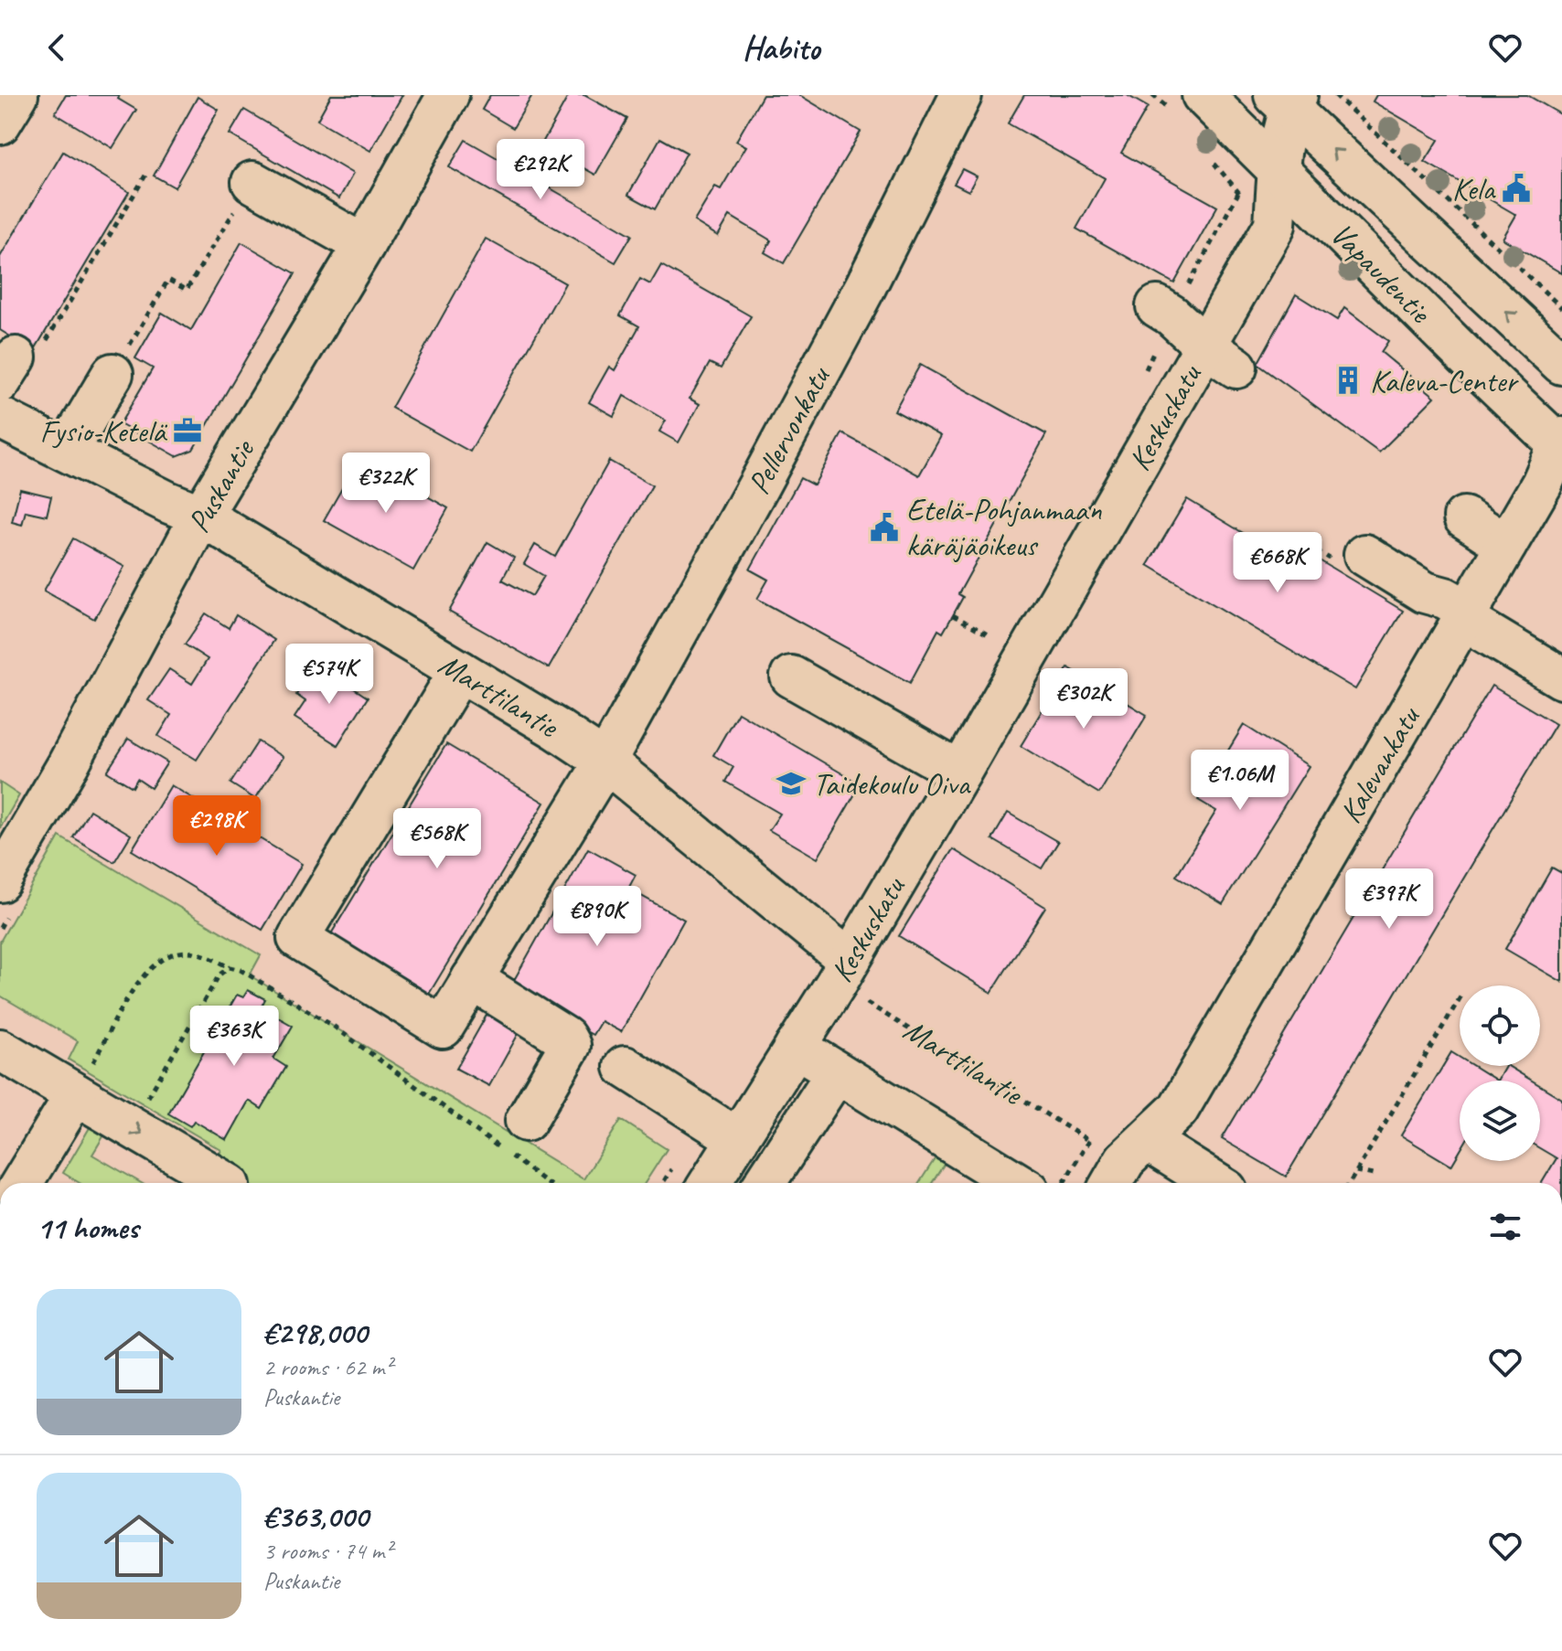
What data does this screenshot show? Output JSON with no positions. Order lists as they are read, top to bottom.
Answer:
{
  "streets": {
    "street": [
      "Vapaudentie",
      "Keskuskatu",
      "Pellervonkatu",
      "Puskantie",
      "Marttilantie",
      "Kalevankatu"
    ]
  },
  "crossings": [
    ["Vapaudentie", "Keskuskatu"],
    ["Vapaudentie", "Kalevankatu"],
    ["Keskuskatu", "Marttilantie"],
    ["Pellervonkatu", "Marttilantie"],
    ["Puskantie", "Marttilantie"]
  ],
  "places": {
    "public building": ["Kela", "Etelä-Pohjanmaan käräjäoikeus"],
    "building": ["Kaleva-Center"],
    "office": ["Fysio-Ketelä"],
    "school or university": ["Taidekoulu Oiva"]
  },
  "page": {
    "header": "Habito",
    "price": [
      "€292K",
      "€322K",
      "€668K",
      "€574K",
      "€302K",
      "€1.06M",
      "€298K",
      "€568K",
      "€397K",
      "€890K",
      "€363K"
    ],
    "heading": "11 homes",
    "list": [
      {
        "name": "€298,000",
        "note": "2 rooms · 62 m² · Puskantie"
      },
      {
        "name": "€363,000",
        "note": "3 rooms · 74 m² · Puskantie"
      }
    ]
  }
}
